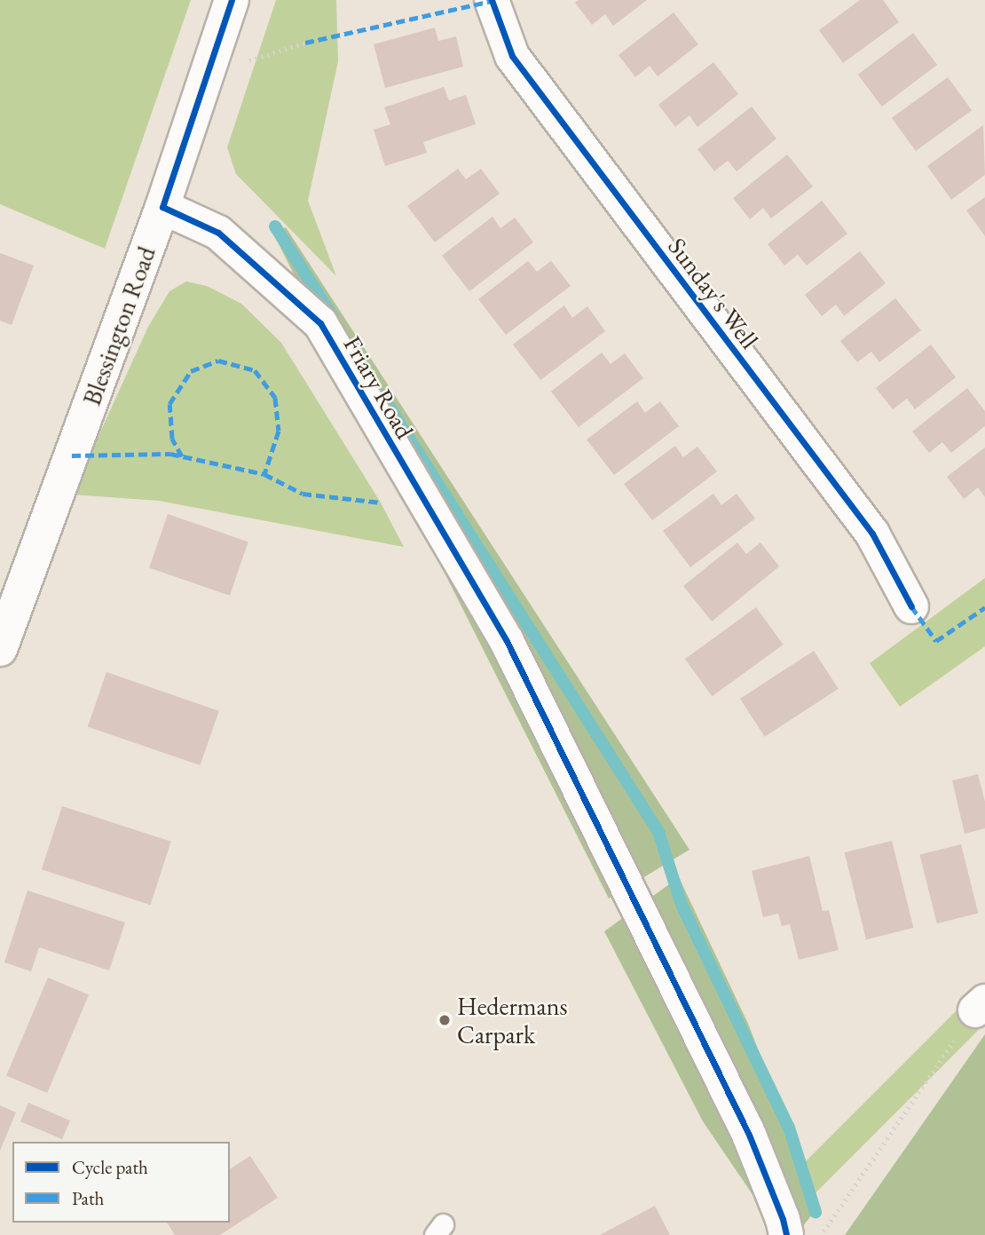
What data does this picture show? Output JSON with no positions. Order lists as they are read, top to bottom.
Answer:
{
  "streets": {
    "street": ["Sunday's Well", "Blessington Road", "Friary Road"]
  },
  "crossings": [
    ["Blessington Road", "Friary Road"]
  ],
  "places": ["Hedermans Carpark"],
  "legend": ["Cycle path", "Path"]
}
